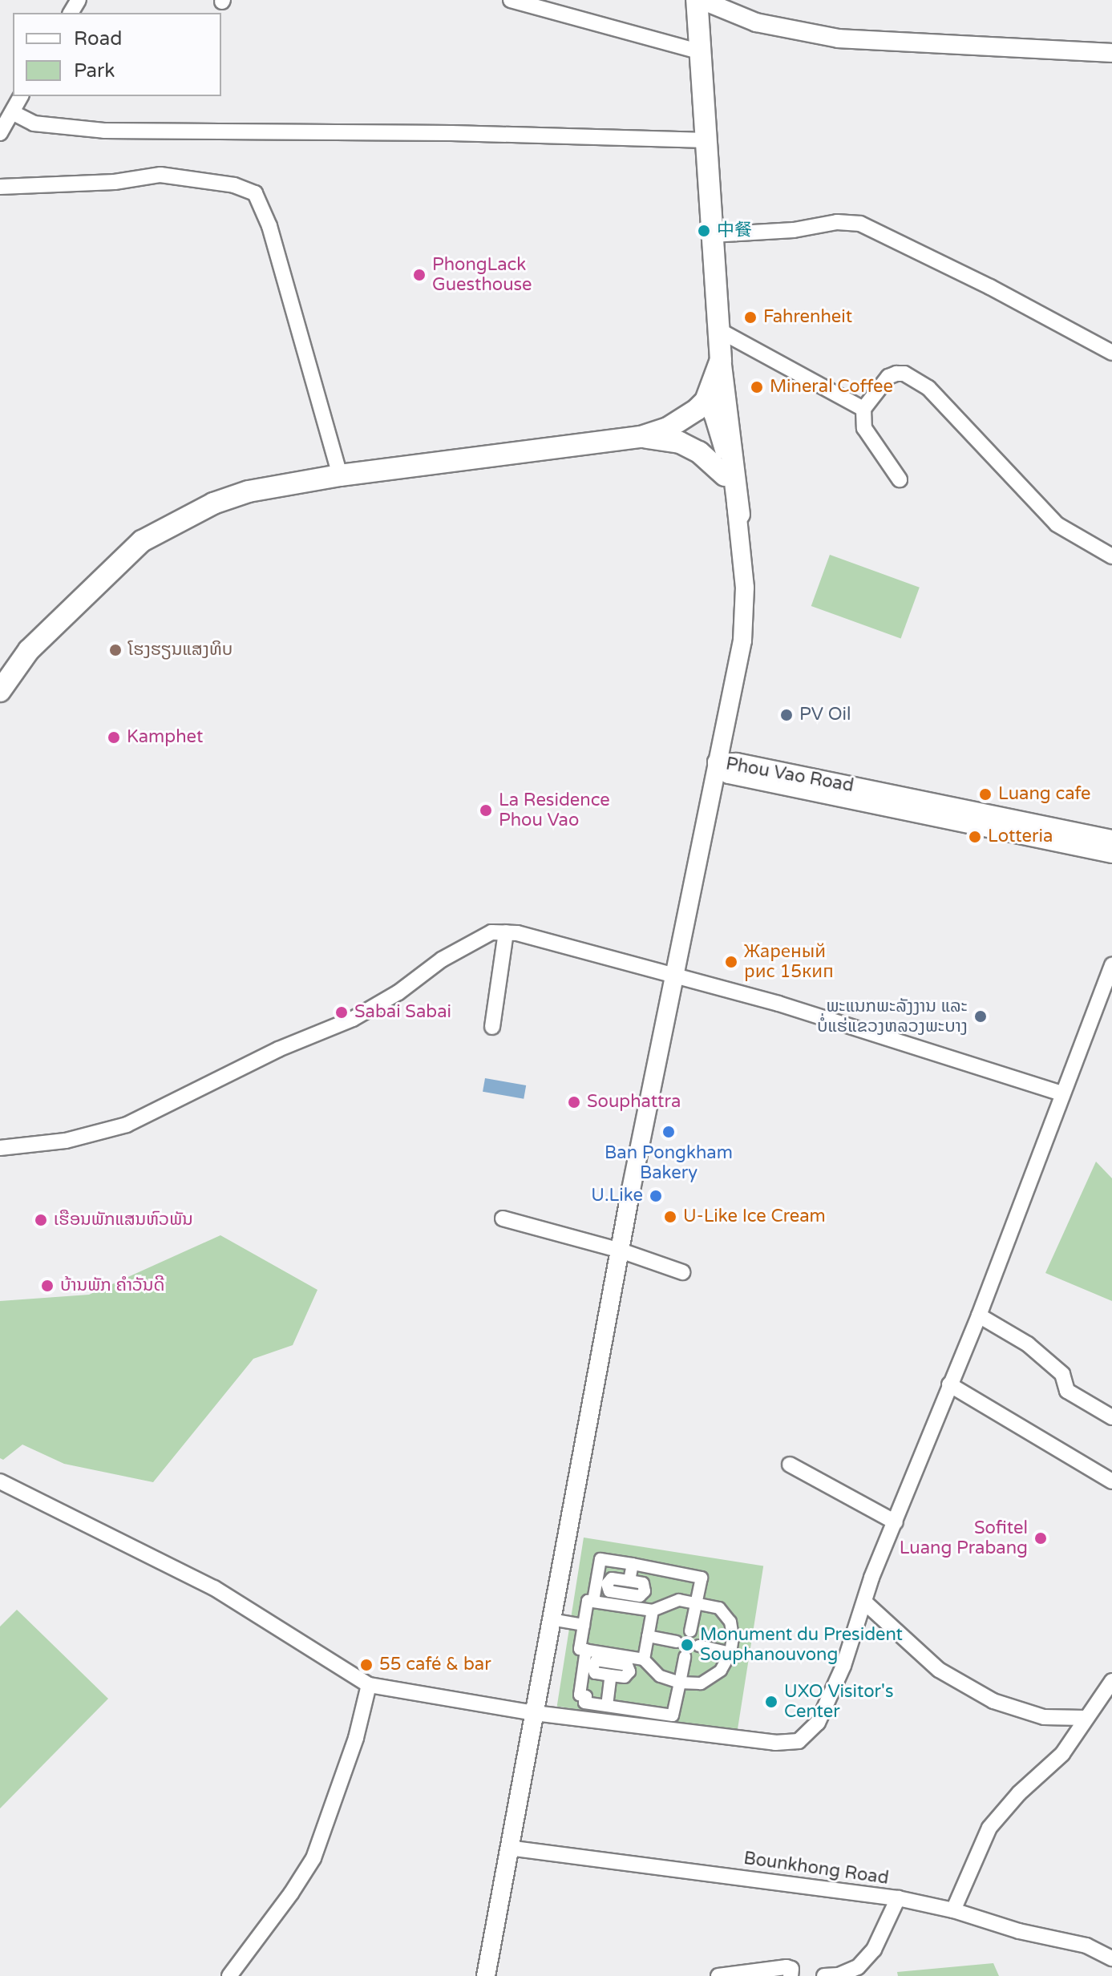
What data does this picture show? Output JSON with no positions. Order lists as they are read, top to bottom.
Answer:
{
  "streets": {
    "street": ["Phou Vao Road", "Bounkhong Road"]
  },
  "places": [
    "中餐",
    "PhongLack Guesthouse",
    "Fahrenheit",
    "Mineral Coffee",
    "ໂຮງຮຽນແສງທິບ",
    "PV Oil",
    "Kamphet",
    "Luang cafe",
    "La Residence Phou Vao",
    "Lotteria",
    "Жареный рис 15кип",
    "Sabai Sabai",
    "ພະແນກພະລັງງານ ແລະ ບໍ່ແຮ່ແຂວງຫລວງພະບາງ",
    "Souphattra",
    "Ban Pongkham Bakery",
    "U.Like",
    "U-Like Ice Cream",
    "ເຮືອນພັກແສນຫົວພັນ",
    "ບ້ານພັກ ຄໍາວັນດີ",
    "Sofitel Luang Prabang",
    "Monument du President Souphanouvong",
    "55 café & bar",
    "UXO Visitor's Center"
  ],
  "legend": ["Road", "Park"]
}
